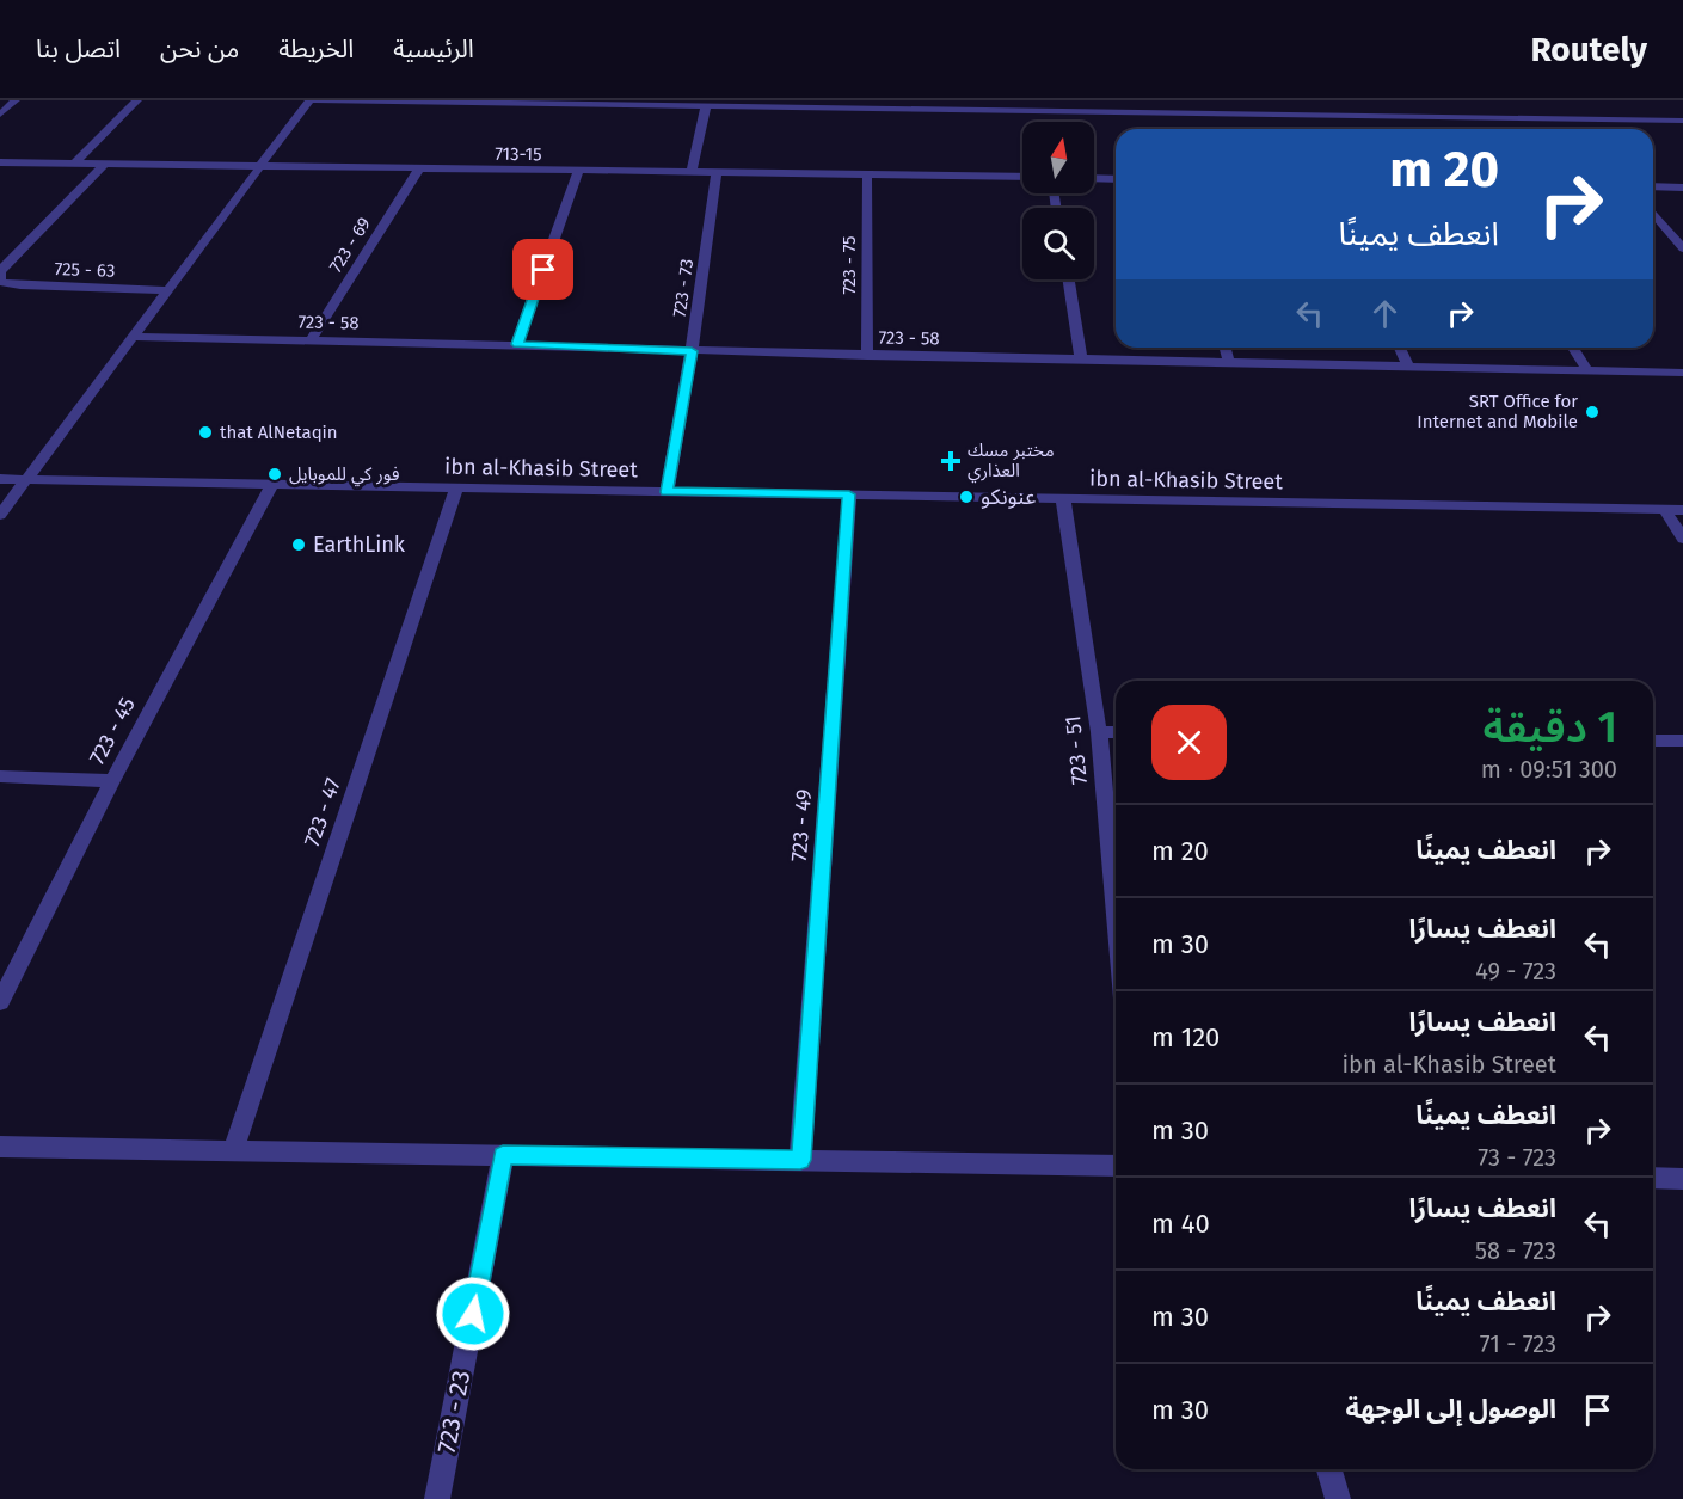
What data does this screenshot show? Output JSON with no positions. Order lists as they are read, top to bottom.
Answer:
{
  "streets": {
    "street": [
      "713-15",
      "723 - 69",
      "723 - 75",
      "725 - 63",
      "723 - 73",
      "723 - 58",
      "ibn al-Khasib Street",
      "723 - 45",
      "723 - 51",
      "723 - 47",
      "723 - 49",
      "723 - 23"
    ]
  },
  "crossings": [
    ["713-15", "723 - 69"],
    ["713-15", "723 - 75"],
    ["713-15", "723 - 73"],
    ["723 - 69", "723 - 58"],
    ["723 - 75", "723 - 58"],
    ["723 - 73", "723 - 58"],
    ["723 - 73", "ibn al-Khasib Street"],
    ["ibn al-Khasib Street", "723 - 45"],
    ["ibn al-Khasib Street", "723 - 51"],
    ["ibn al-Khasib Street", "723 - 47"],
    ["ibn al-Khasib Street", "723 - 49"]
  ],
  "places": {
    "other": [
      "SRT Office for Internet and Mobile",
      "that AlNetaqin",
      "فور كي للموبايل",
      "عنونكو",
      "EarthLink"
    ],
    "health": ["مختبر مسك العذاري"]
  },
  "north": "top",
  "page": {
    "header": "Routely",
    "nav": [
      "الرئيسية",
      "الخريطة",
      "من نحن",
      "اتصل بنا"
    ],
    "turn": ["20 m", "انعطف يمينًا"],
    "heading": ["1 دقيقة", "300 m · 09:51"],
    "list": [
      {
        "name": "انعطف يمينًا",
        "value": "20 m"
      },
      {
        "name": "انعطف يسارًا",
        "note": "723 - 49",
        "value": "30 m"
      },
      {
        "name": "انعطف يسارًا",
        "note": "ibn al-Khasib Street",
        "value": "120 m"
      },
      {
        "name": "انعطف يمينًا",
        "note": "723 - 73",
        "value": "30 m"
      },
      {
        "name": "انعطف يسارًا",
        "note": "723 - 58",
        "value": "40 m"
      },
      {
        "name": "انعطف يمينًا",
        "note": "723 - 71",
        "value": "30 m"
      },
      {
        "name": "الوصول إلى الوجهة",
        "value": "30 m"
      }
    ]
  }
}
